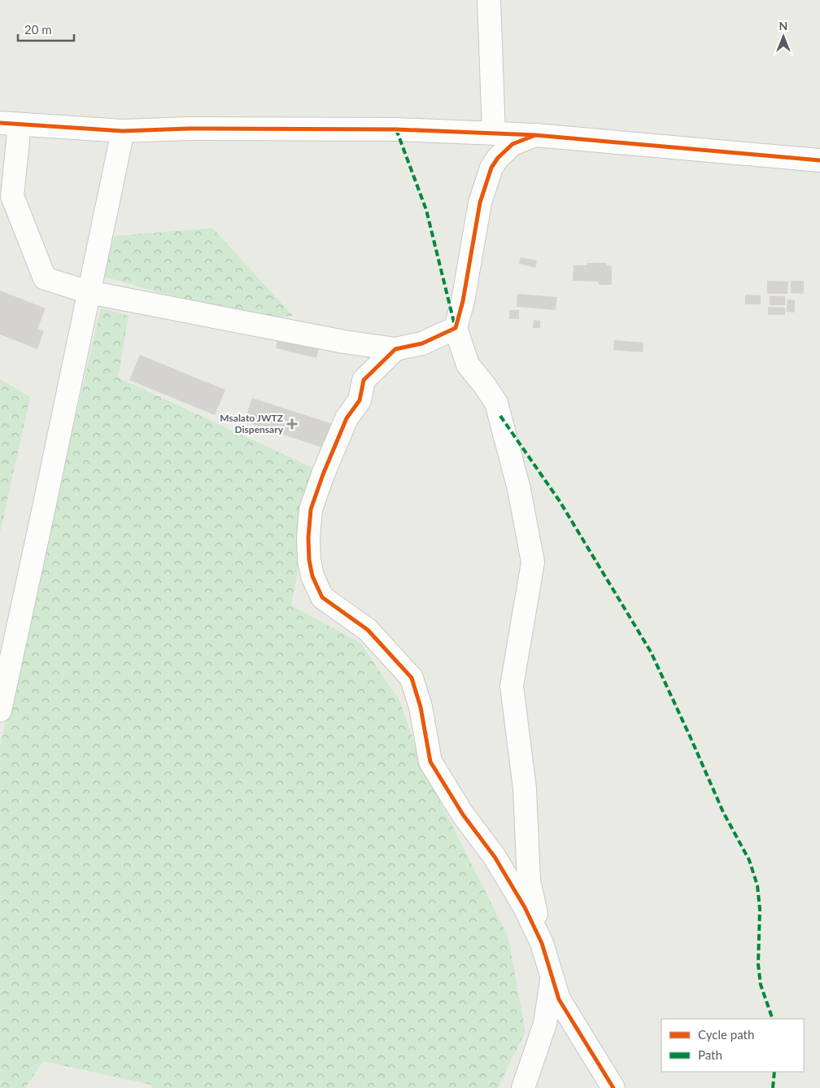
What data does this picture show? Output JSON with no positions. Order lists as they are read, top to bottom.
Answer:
{
  "places": {
    "health": ["Msalato JWTZ Dispensary"]
  },
  "legend": ["Cycle path", "Path"],
  "scale_bar": "20 m",
  "north": "top"
}
